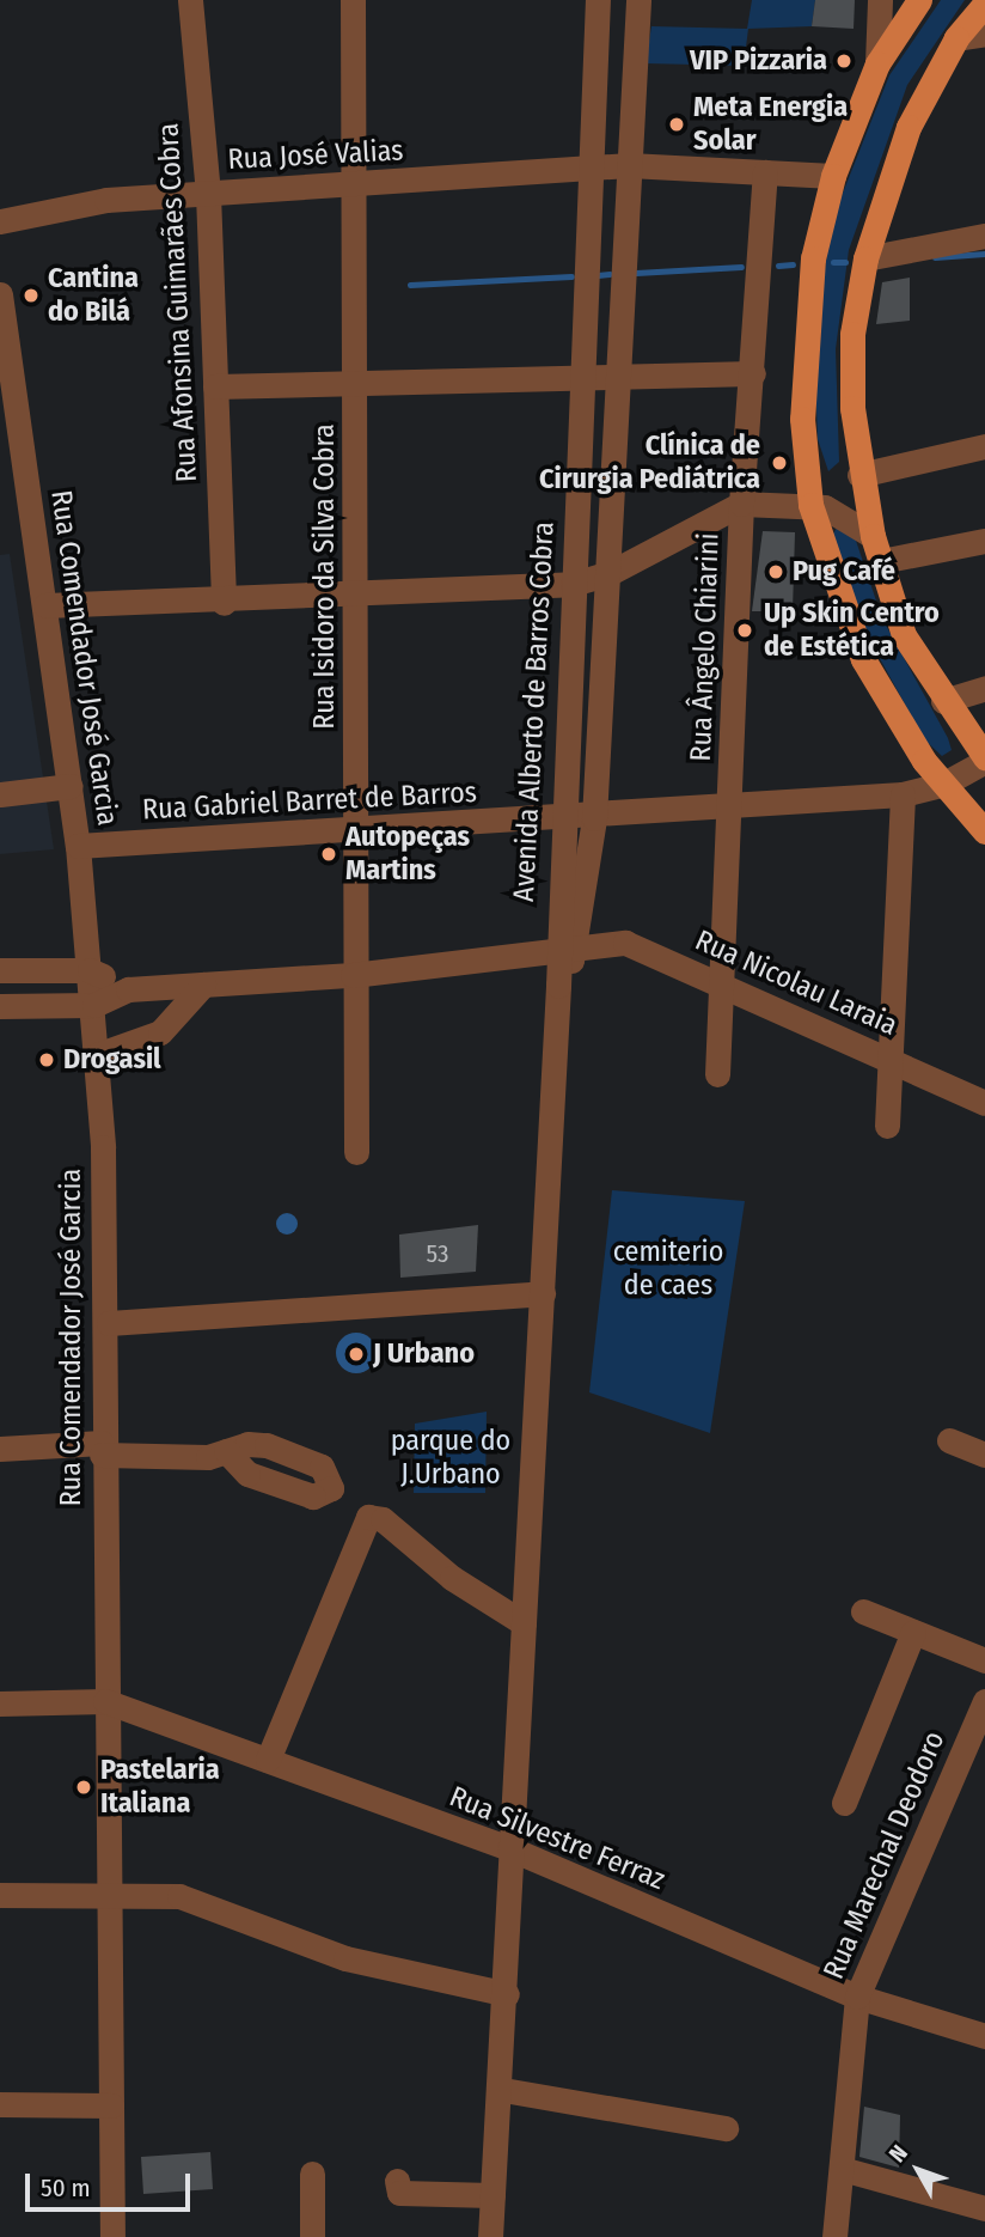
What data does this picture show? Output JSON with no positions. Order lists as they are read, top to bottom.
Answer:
{
  "streets": {
    "street": [
      "Rua José Valias",
      "Rua Afonsina Guimarães Cobra",
      "Rua Isidoro da Silva Cobra",
      "Rua Ângelo Chiarini",
      "Rua Comendador José Garcia",
      "Avenida Alberto de Barros Cobra",
      "Rua Gabriel Barret de Barros",
      "Rua Nicolau Laraia",
      "Rua Silvestre Ferraz",
      "Rua Marechal Deodoro"
    ]
  },
  "crossings": [
    ["Rua José Valias", "Rua Afonsina Guimarães Cobra"],
    ["Rua José Valias", "Rua Isidoro da Silva Cobra"],
    ["Rua José Valias", "Avenida Alberto de Barros Cobra"],
    ["Rua Isidoro da Silva Cobra", "Rua Gabriel Barret de Barros"],
    ["Rua Isidoro da Silva Cobra", "Rua Nicolau Laraia"],
    ["Rua Ângelo Chiarini", "Rua Gabriel Barret de Barros"],
    ["Rua Ângelo Chiarini", "Rua Nicolau Laraia"],
    ["Rua Comendador José Garcia", "Rua Gabriel Barret de Barros"],
    ["Rua Comendador José Garcia", "Rua Silvestre Ferraz"],
    ["Avenida Alberto de Barros Cobra", "Rua Gabriel Barret de Barros"],
    ["Avenida Alberto de Barros Cobra", "Rua Nicolau Laraia"],
    ["Rua Silvestre Ferraz", "Rua Marechal Deodoro"]
  ],
  "parks": ["cemiterio de caes", "parque do J.Urbano"],
  "places": [
    "VIP Pizzaria",
    "Meta Energia Solar",
    "Cantina do Bilá",
    "Clínica de Cirurgia Pediátrica",
    "Pug Café",
    "Up Skin Centro de Estética",
    "Autopeças Martins",
    "Drogasil",
    "J Urbano",
    "Pastelaria Italiana"
  ],
  "house_numbers": ["53"],
  "scale_bar": "50 m",
  "north": "top left"
}
